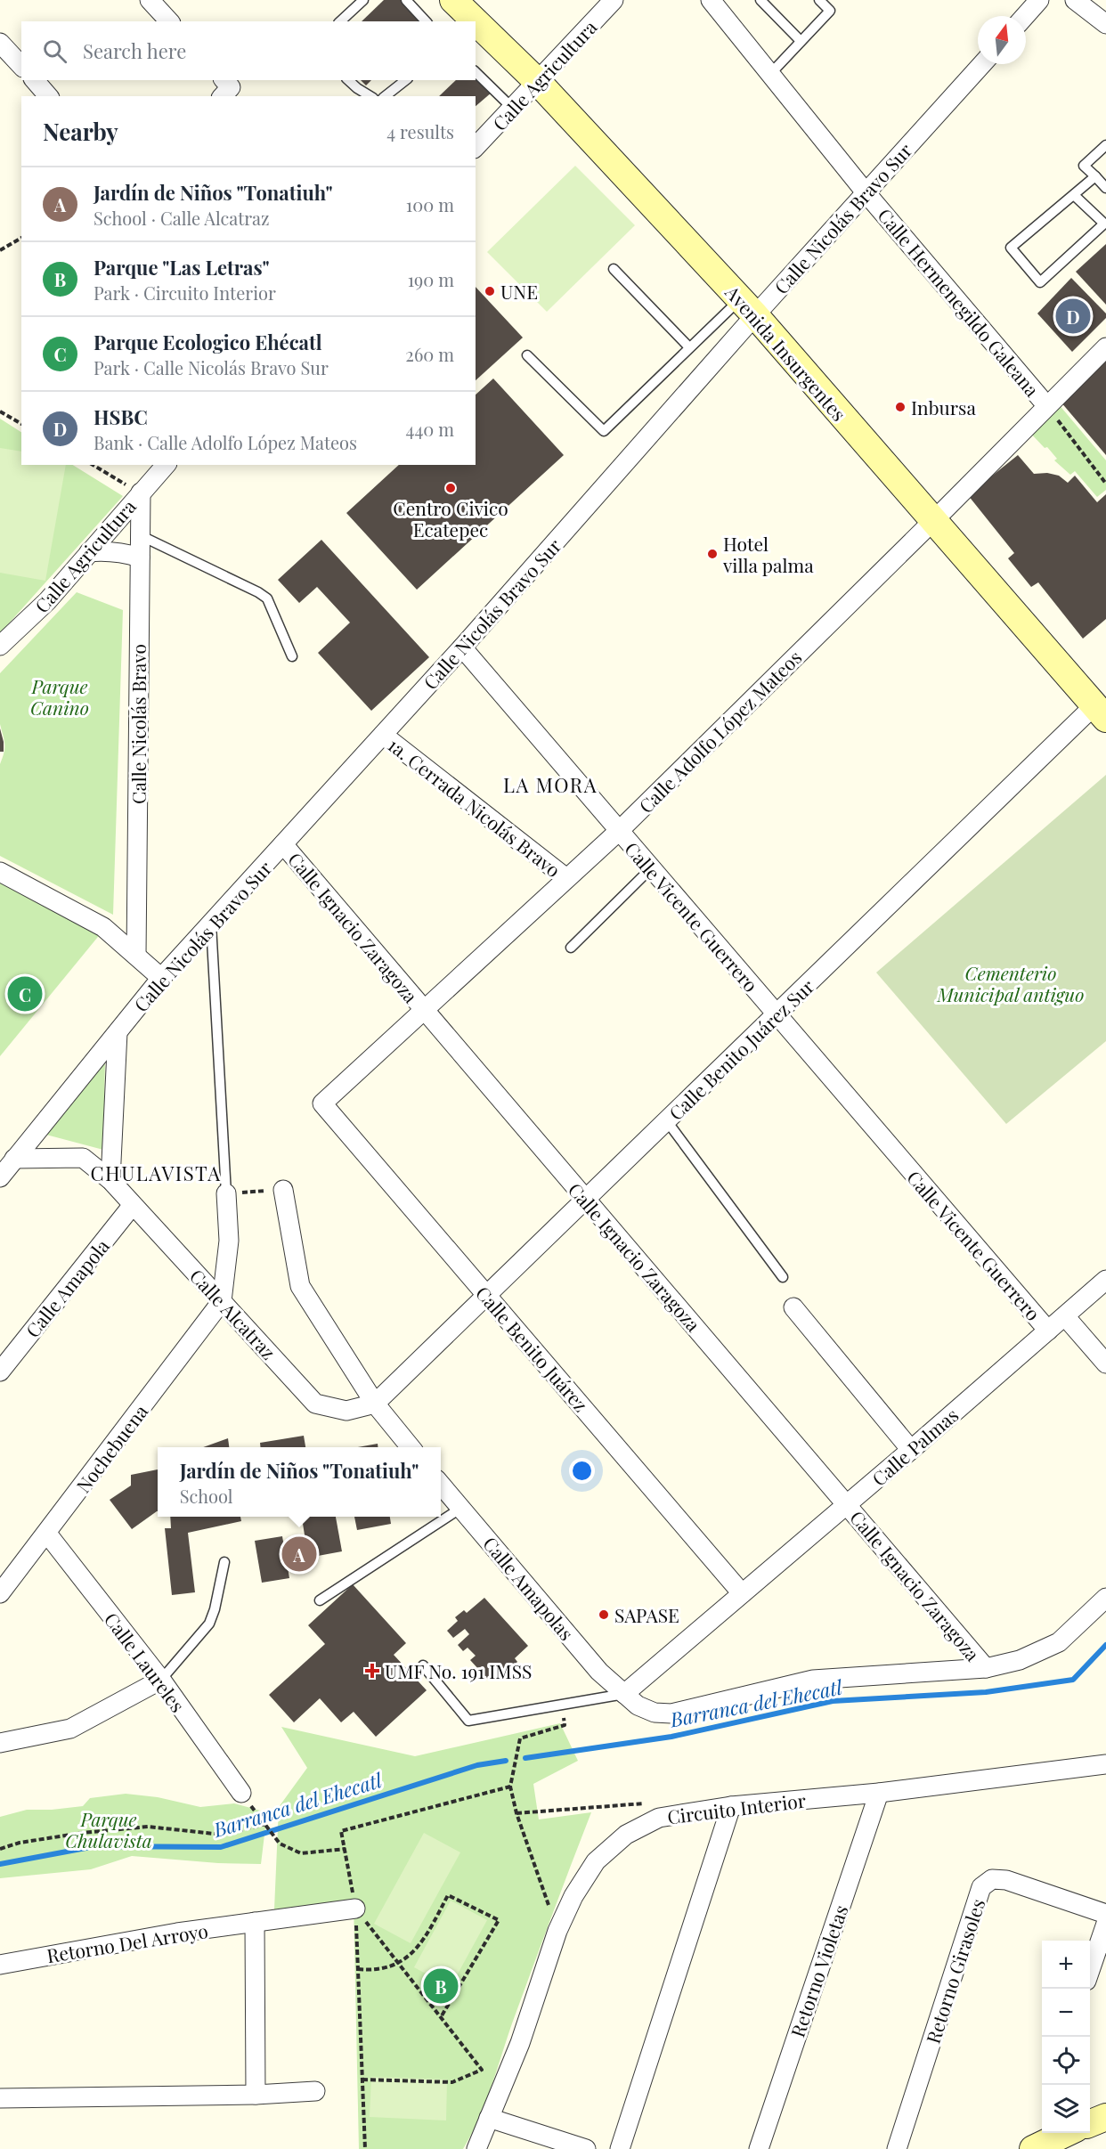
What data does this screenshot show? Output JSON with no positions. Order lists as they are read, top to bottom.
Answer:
{
  "streets": {
    "main road": ["Avenida Insurgentes"],
    "street": [
      "Calle Agricultura",
      "Calle Nicolás Bravo Sur",
      "Calle Hermenegildo Galeana",
      "Calle Nicolás Bravo",
      "Calle Adolfo López Mateos",
      "1a. Cerrada Nicolás Bravo",
      "Calle Vicente Guerrero",
      "Calle Ignacio Zaragoza",
      "Calle Benito Juárez Sur",
      "Calle Amapola",
      "Calle Alcatraz",
      "Calle Benito Juárez",
      "Calle Palmas",
      "Nochebuena",
      "Calle Amapolas",
      "Calle Laureles",
      "Circuito Interior",
      "Retorno Del Arroyo",
      "Retorno Violetas",
      "Retorno Girasoles"
    ]
  },
  "crossings": [
    ["Calle Agricultura", "Avenida Insurgentes"],
    ["Calle Agricultura", "Calle Nicolás Bravo"],
    ["Calle Nicolás Bravo Sur", "Calle Hermenegildo Galeana"],
    ["Calle Nicolás Bravo Sur", "Avenida Insurgentes"],
    ["Calle Nicolás Bravo Sur", "1a. Cerrada Nicolás Bravo"],
    ["Calle Nicolás Bravo Sur", "Calle Vicente Guerrero"],
    ["Calle Nicolás Bravo Sur", "Calle Ignacio Zaragoza"],
    ["Calle Nicolás Bravo Sur", "Calle Alcatraz"],
    ["Calle Hermenegildo Galeana", "Calle Adolfo López Mateos"],
    ["Avenida Insurgentes", "Calle Adolfo López Mateos"],
    ["Avenida Insurgentes", "Calle Benito Juárez Sur"],
    ["Calle Adolfo López Mateos", "1a. Cerrada Nicolás Bravo"],
    ["Calle Adolfo López Mateos", "Calle Vicente Guerrero"],
    ["Calle Adolfo López Mateos", "Calle Ignacio Zaragoza"],
    ["Calle Adolfo López Mateos", "Calle Benito Juárez"],
    ["Calle Vicente Guerrero", "Calle Benito Juárez Sur"],
    ["Calle Vicente Guerrero", "Calle Palmas"],
    ["Calle Ignacio Zaragoza", "Calle Benito Juárez Sur"],
    ["Calle Ignacio Zaragoza", "Calle Palmas"],
    ["Calle Ignacio Zaragoza", "Calle Amapolas"],
    ["Calle Benito Juárez Sur", "Calle Alcatraz"],
    ["Calle Benito Juárez Sur", "Calle Benito Juárez"],
    ["Calle Amapola", "Calle Alcatraz"],
    ["Calle Alcatraz", "Nochebuena"],
    ["Calle Benito Juárez", "Calle Palmas"],
    ["Calle Palmas", "Calle Amapolas"],
    ["Nochebuena", "Calle Laureles"],
    ["Circuito Interior", "Retorno Violetas"]
  ],
  "districts": ["LA MORA", "CHULAVISTA"],
  "water": ["Barranca del Ehecatl"],
  "parks": ["Parque Canino", "Cementerio Municipal antiguo", "Parque Chulavista"],
  "places": {
    "other": [
      "UNE",
      "Inbursa",
      "Centro Civico Ecatepec",
      "Hotel villa palma",
      "SAPASE"
    ],
    "health": ["UMF No. 191 IMSS"]
  },
  "north": "top",
  "page": {
    "search": "Search here",
    "heading": ["Nearby", "4 results"],
    "list": [
      {
        "mark": "A",
        "name": "Jardín de Niños \"Tonatiuh\"",
        "note": "School · Calle Alcatraz",
        "value": "100 m"
      },
      {
        "mark": "B",
        "name": "Parque \"Las Letras\"",
        "note": "Park · Circuito Interior",
        "value": "190 m"
      },
      {
        "mark": "C",
        "name": "Parque Ecologico Ehécatl",
        "note": "Park · Calle Nicolás Bravo Sur",
        "value": "260 m"
      },
      {
        "mark": "D",
        "name": "HSBC",
        "note": "Bank · Calle Adolfo López Mateos",
        "value": "440 m"
      }
    ],
    "pins": [
      "D",
      "C",
      "A",
      "B"
    ],
    "popup": ["Jardín de Niños \"Tonatiuh\"", "School"],
    "map_buttons": ["+", "−"]
  }
}
